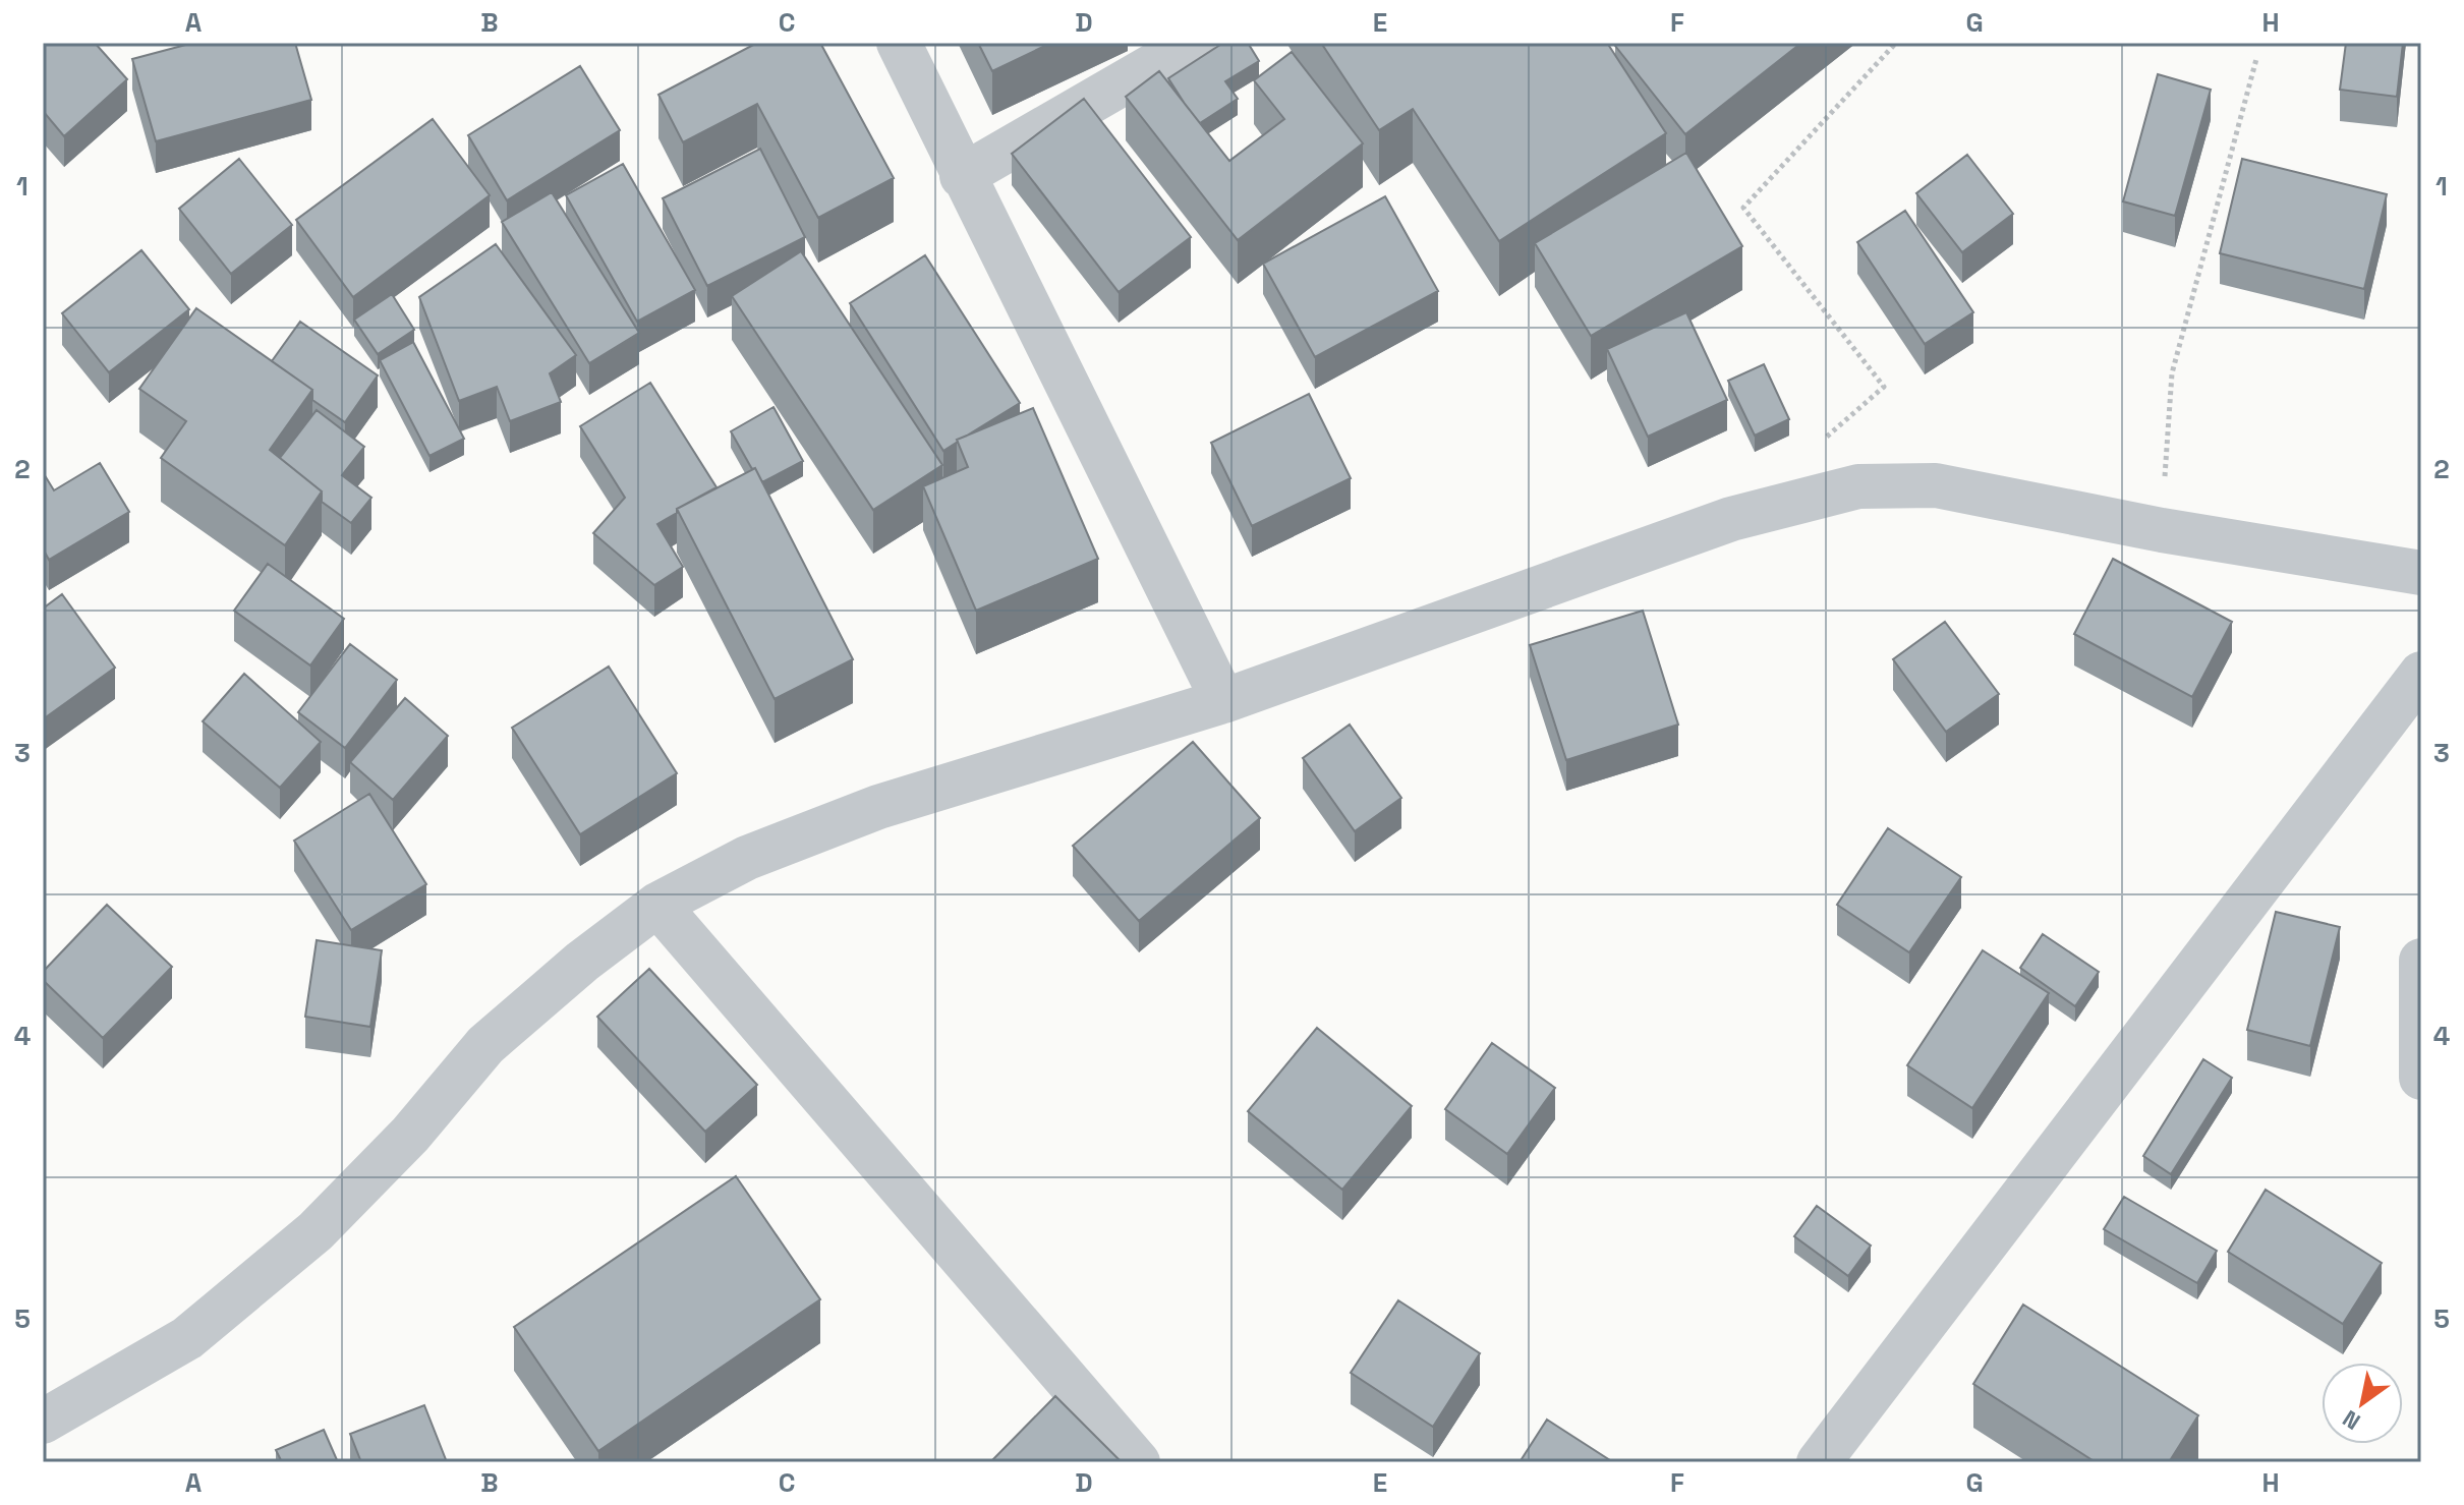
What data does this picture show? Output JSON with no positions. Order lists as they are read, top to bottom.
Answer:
{
  "north": "bottom left",
  "grid": {
    "columns": [
      "A",
      "B",
      "C",
      "D",
      "E",
      "F",
      "G",
      "H"
    ],
    "rows": [
      "1",
      "2",
      "3",
      "4",
      "5"
    ]
  }
}
